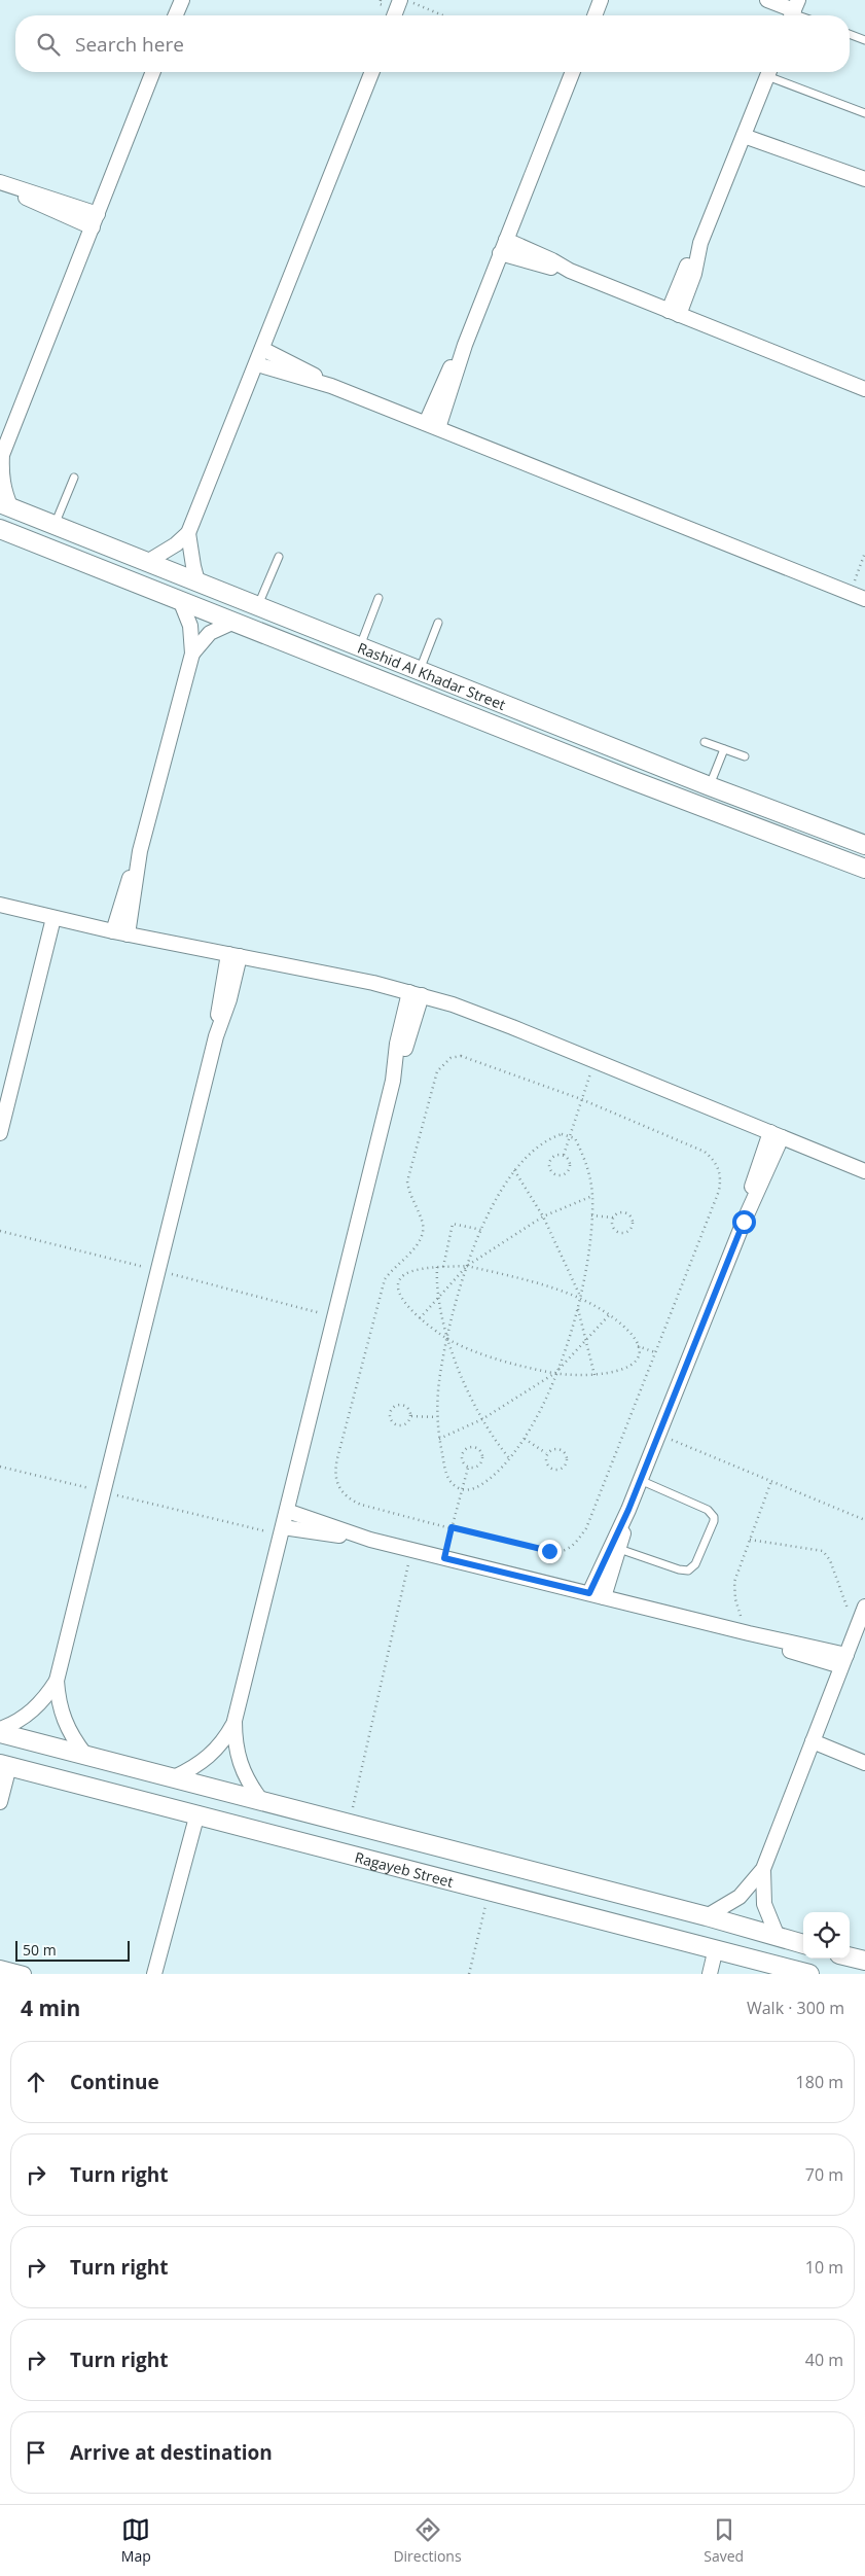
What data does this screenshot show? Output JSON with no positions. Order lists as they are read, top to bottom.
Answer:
{
  "streets": {
    "street": ["Rashid Al Khadar Street", "Ragayeb Street"]
  },
  "scale_bar": "50 m",
  "page": {
    "search": "Search here",
    "scale": "50 m",
    "heading": ["4 min", "Walk · 300 m"],
    "list": [
      ["Continue", "180 m"],
      ["Turn right", "70 m"],
      ["Turn right", "10 m"],
      ["Turn right", "40 m"],
      "Arrive at destination"
    ],
    "nav": ["Map", "Directions", "Saved"]
  }
}
